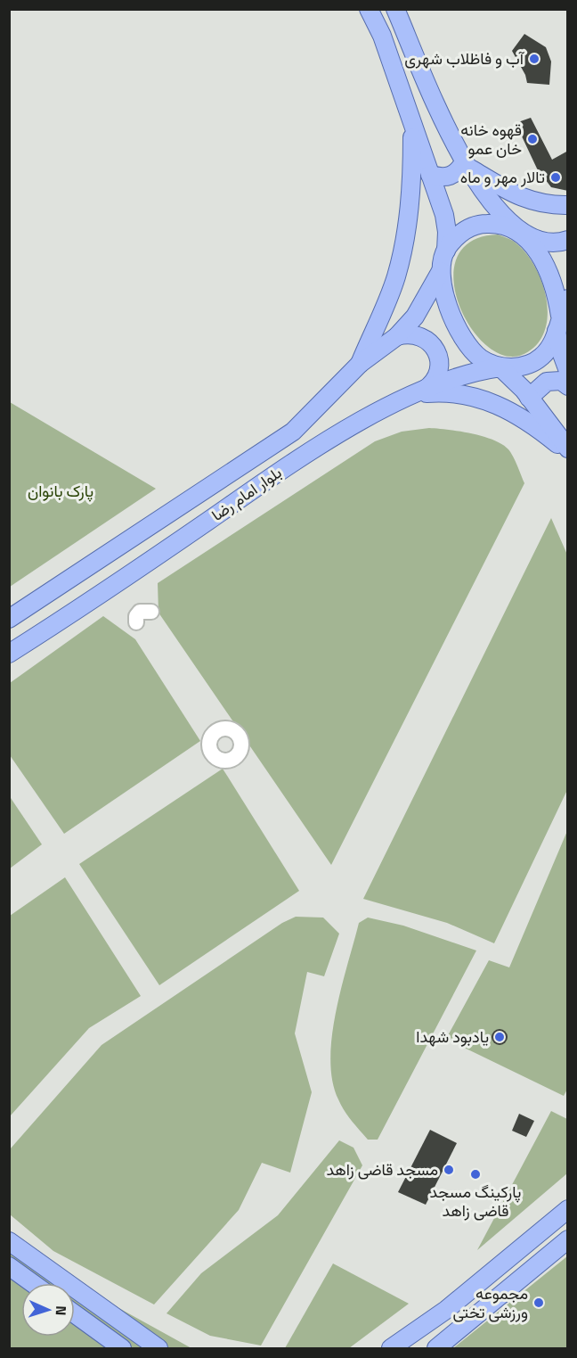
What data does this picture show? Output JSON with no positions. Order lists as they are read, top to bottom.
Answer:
{
  "streets": {
    "main road": ["بلوار امام رضا"]
  },
  "parks": ["پارک بانوان"],
  "places": [
    "آب و فاظلاب شهری",
    "قهوه خانه خان عمو",
    "تالار مهر و ماه",
    "یادبود شهدا",
    "مسجد قاضی زاهد",
    "پارکینگ مسجد قاضی زاهد",
    "مجموعه ورزشی تختی"
  ],
  "north": "right"
}
